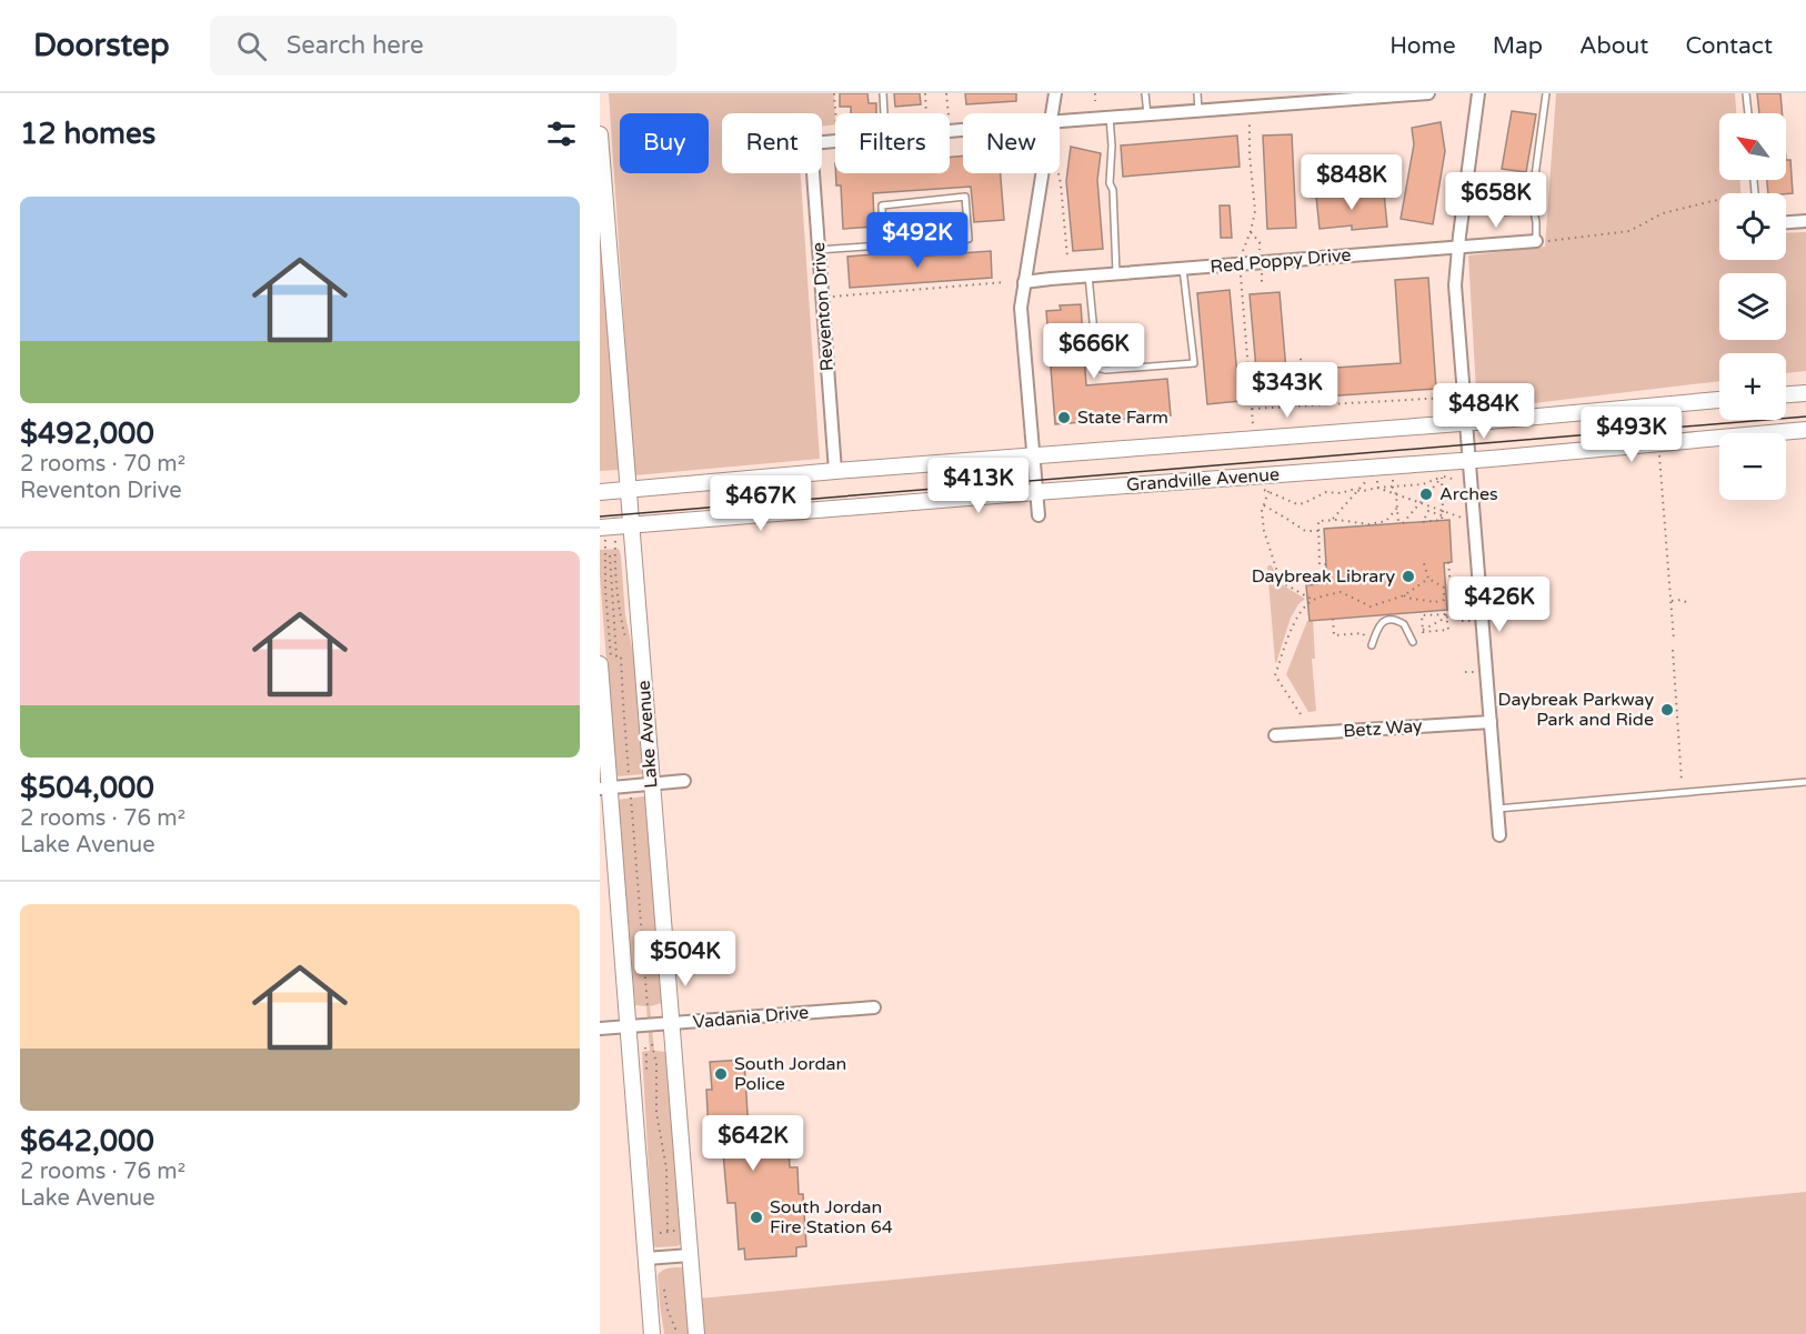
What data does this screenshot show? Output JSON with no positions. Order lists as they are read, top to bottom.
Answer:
{
  "streets": {
    "street": [
      "Red Poppy Drive",
      "Reventon Drive",
      "Grandville Avenue",
      "Betz Way",
      "Lake Avenue",
      "Vadania Drive"
    ]
  },
  "crossings": [
    ["Reventon Drive", "Grandville Avenue"],
    ["Grandville Avenue", "Lake Avenue"],
    ["Lake Avenue", "Vadania Drive"]
  ],
  "places": [
    "State Farm",
    "Arches",
    "Daybreak Library",
    "Daybreak Parkway Park and Ride",
    "South Jordan Police",
    "South Jordan Fire Station 64"
  ],
  "north": "top left",
  "page": {
    "header": "Doorstep",
    "search": "Search here",
    "nav": [
      "Home",
      "Map",
      "About",
      "Contact"
    ],
    "heading": "12 homes",
    "map_buttons": ["+", "−"],
    "chip": [
      "Buy",
      "Rent",
      "Filters",
      "New"
    ],
    "price": [
      "$848K",
      "$658K",
      "$492K",
      "$666K",
      "$343K",
      "$484K",
      "$493K",
      "$413K",
      "$467K",
      "$426K",
      "$504K",
      "$642K"
    ],
    "list": [
      {
        "name": "$492,000",
        "note": "2 rooms · 70 m² · Reventon Drive"
      },
      {
        "name": "$504,000",
        "note": "2 rooms · 76 m² · Lake Avenue"
      },
      {
        "name": "$642,000",
        "note": "2 rooms · 76 m² · Lake Avenue"
      }
    ]
  }
}
